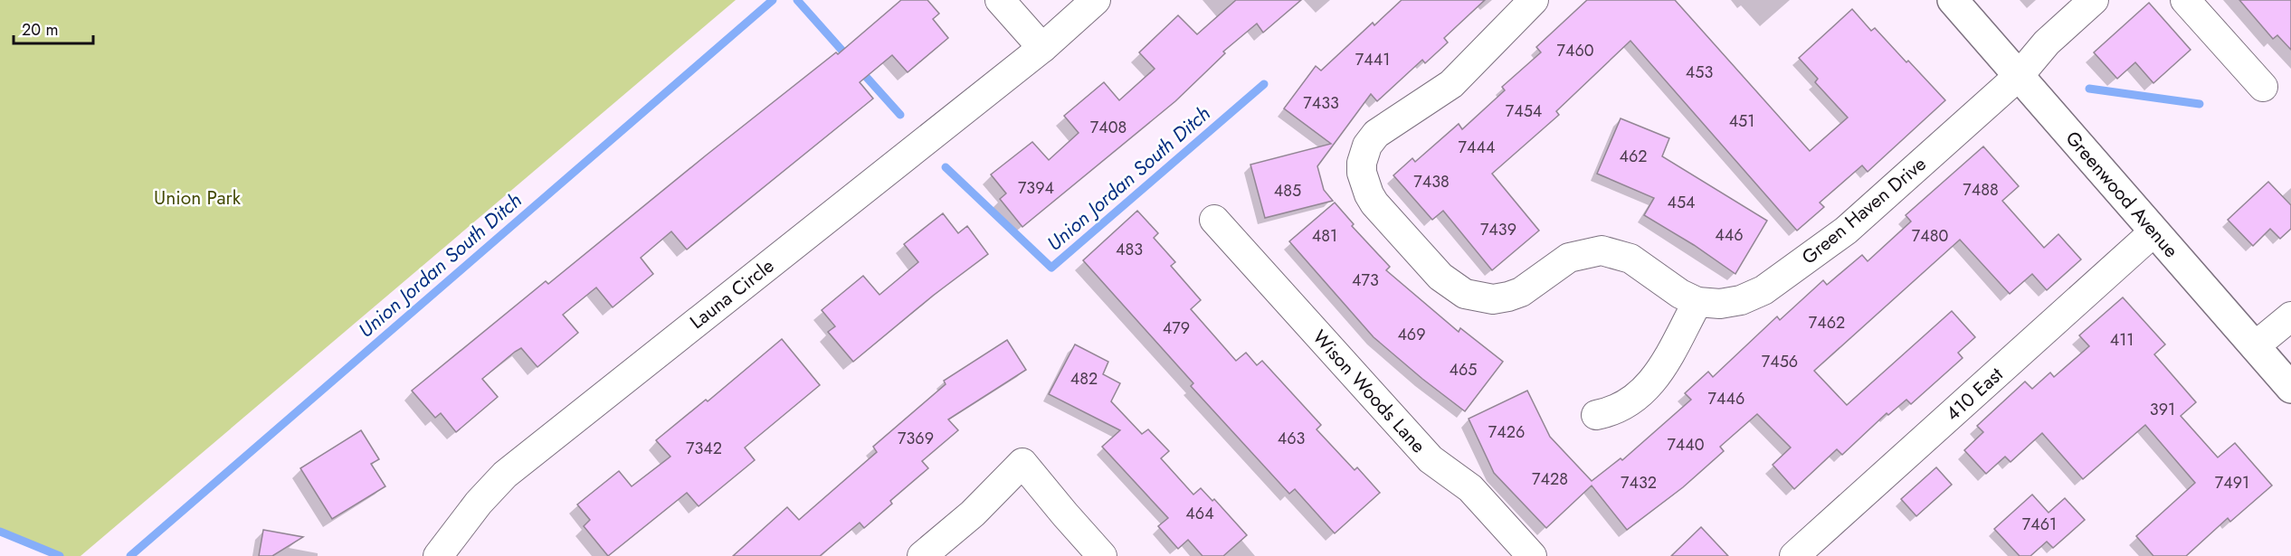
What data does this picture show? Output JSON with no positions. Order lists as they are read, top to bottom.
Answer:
{
  "streets": {
    "street": [
      "Greenwood Avenue",
      "Green Haven Drive",
      "Launa Circle",
      "Wison Woods Lane",
      "410 East"
    ]
  },
  "crossings": [
    ["Greenwood Avenue", "Green Haven Drive"],
    ["Greenwood Avenue", "410 East"]
  ],
  "water": ["Union Jordan South Ditch"],
  "parks": ["Union Park"],
  "house_numbers": [
    "7460",
    "7441",
    "453",
    "7433",
    "7454",
    "451",
    "7408",
    "7444",
    "462",
    "7438",
    "7394",
    "7488",
    "485",
    "454",
    "7439",
    "446",
    "481",
    "7480",
    "483",
    "473",
    "7462",
    "479",
    "469",
    "411",
    "7456",
    "465",
    "482",
    "7446",
    "391",
    "7426",
    "7369",
    "463",
    "7440",
    "7342",
    "7428",
    "7432",
    "7491",
    "464",
    "7461"
  ],
  "scale_bar": "20 m"
}
